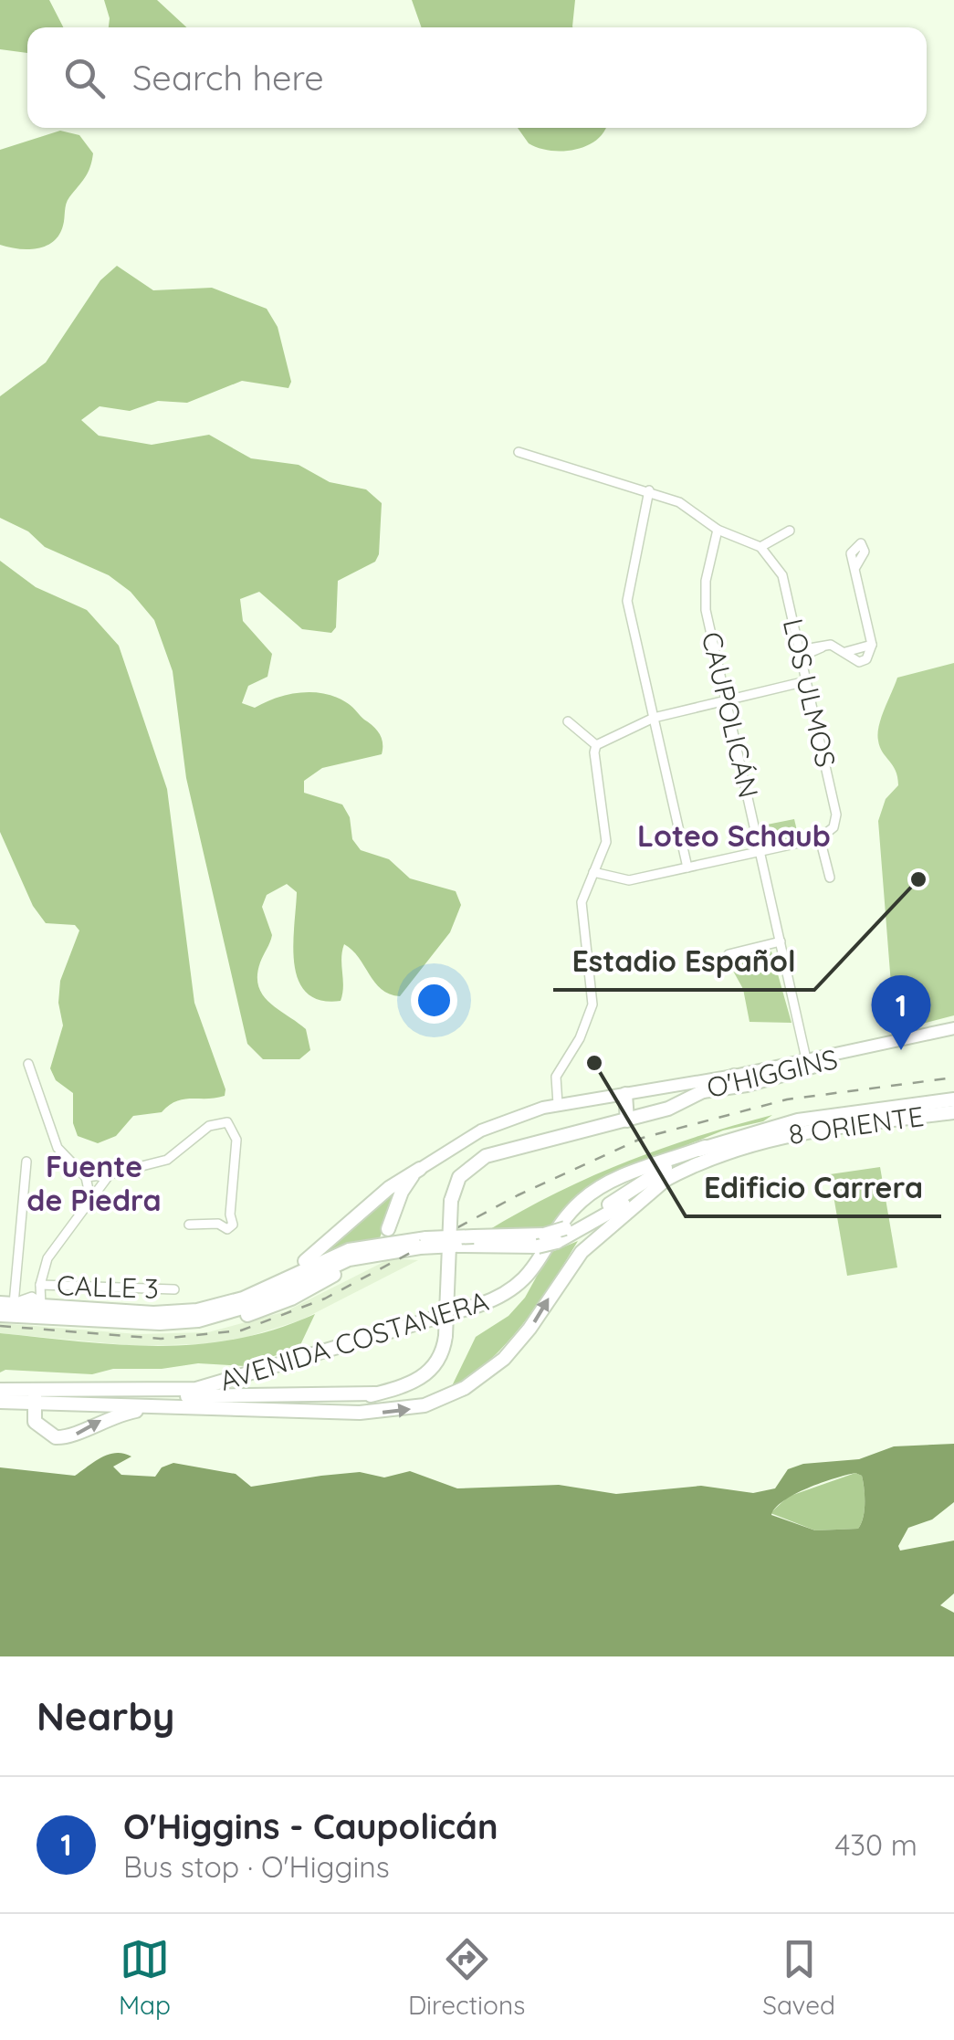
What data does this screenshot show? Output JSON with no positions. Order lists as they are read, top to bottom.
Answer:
{
  "streets": {
    "main road": ["O'HIGGINS", "8 ORIENTE", "AVENIDA COSTANERA"],
    "street": ["LOS ULMOS", "CAUPOLICÁN", "CALLE 3"]
  },
  "crossings": [
    ["CAUPOLICÁN", "O'HIGGINS"],
    ["8 ORIENTE", "AVENIDA COSTANERA"]
  ],
  "districts": ["Loteo Schaub", "Fuente de Piedra"],
  "places": ["Estadio Español", "Edificio Carrera"],
  "page": {
    "search": "Search here",
    "pins": "1",
    "heading": "Nearby",
    "list": [
      {
        "mark": "1",
        "name": "O'Higgins - Caupolicán",
        "note": "Bus stop · O'Higgins",
        "value": "430 m"
      }
    ],
    "nav": ["Map", "Directions", "Saved"]
  }
}
